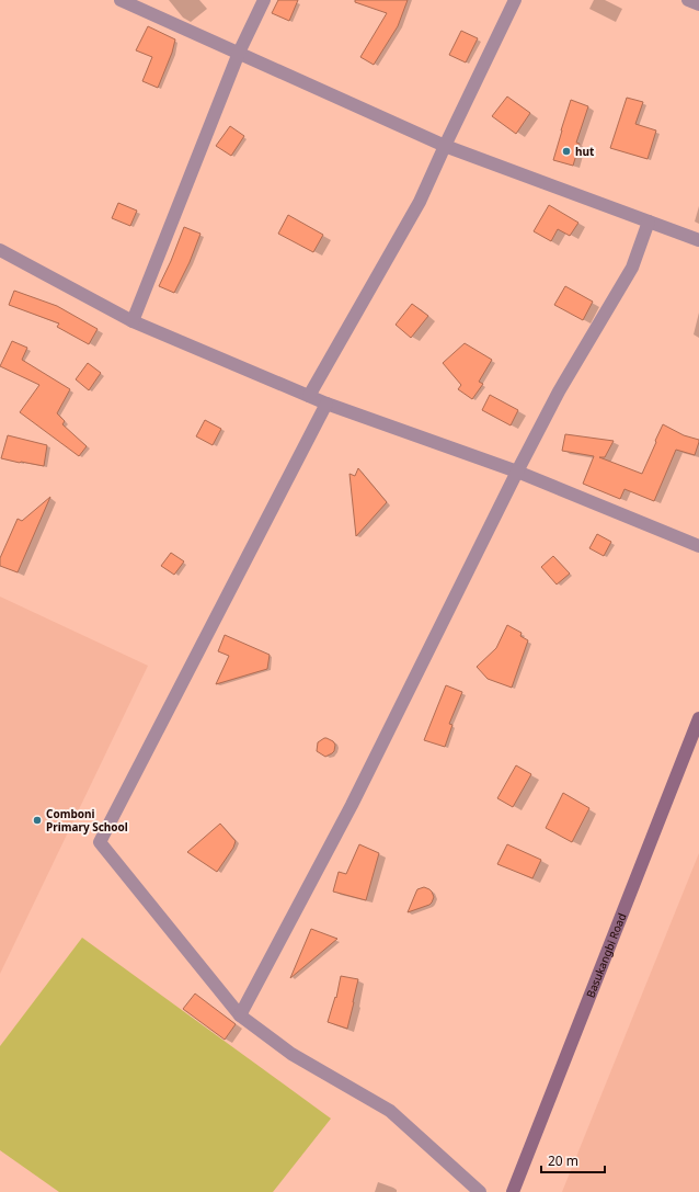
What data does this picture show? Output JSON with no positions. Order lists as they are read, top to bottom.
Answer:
{
  "streets": {
    "street": ["Basukangbi Road"]
  },
  "places": ["hut", "Comboni Primary School"],
  "scale_bar": "20 m"
}
